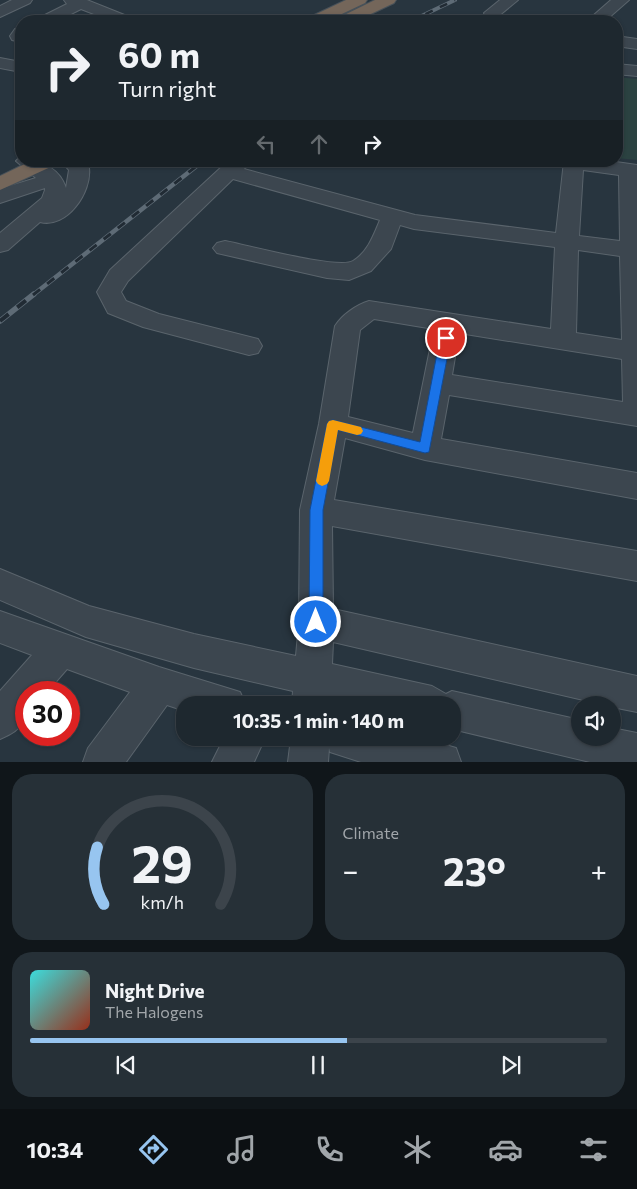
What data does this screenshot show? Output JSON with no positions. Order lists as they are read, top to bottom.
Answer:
{
  "page": {
    "turn": ["60 m", "Turn right"],
    "limit": "30",
    "trip": "10:35 · 1 min · 140 m",
    "tile": "Climate",
    "heat": ["−", "23°", "+"],
    "song": ["Night Drive", "The Halogens"],
    "tabs": "10:34",
    "gauge": ["29", "km/h"]
  }
}
